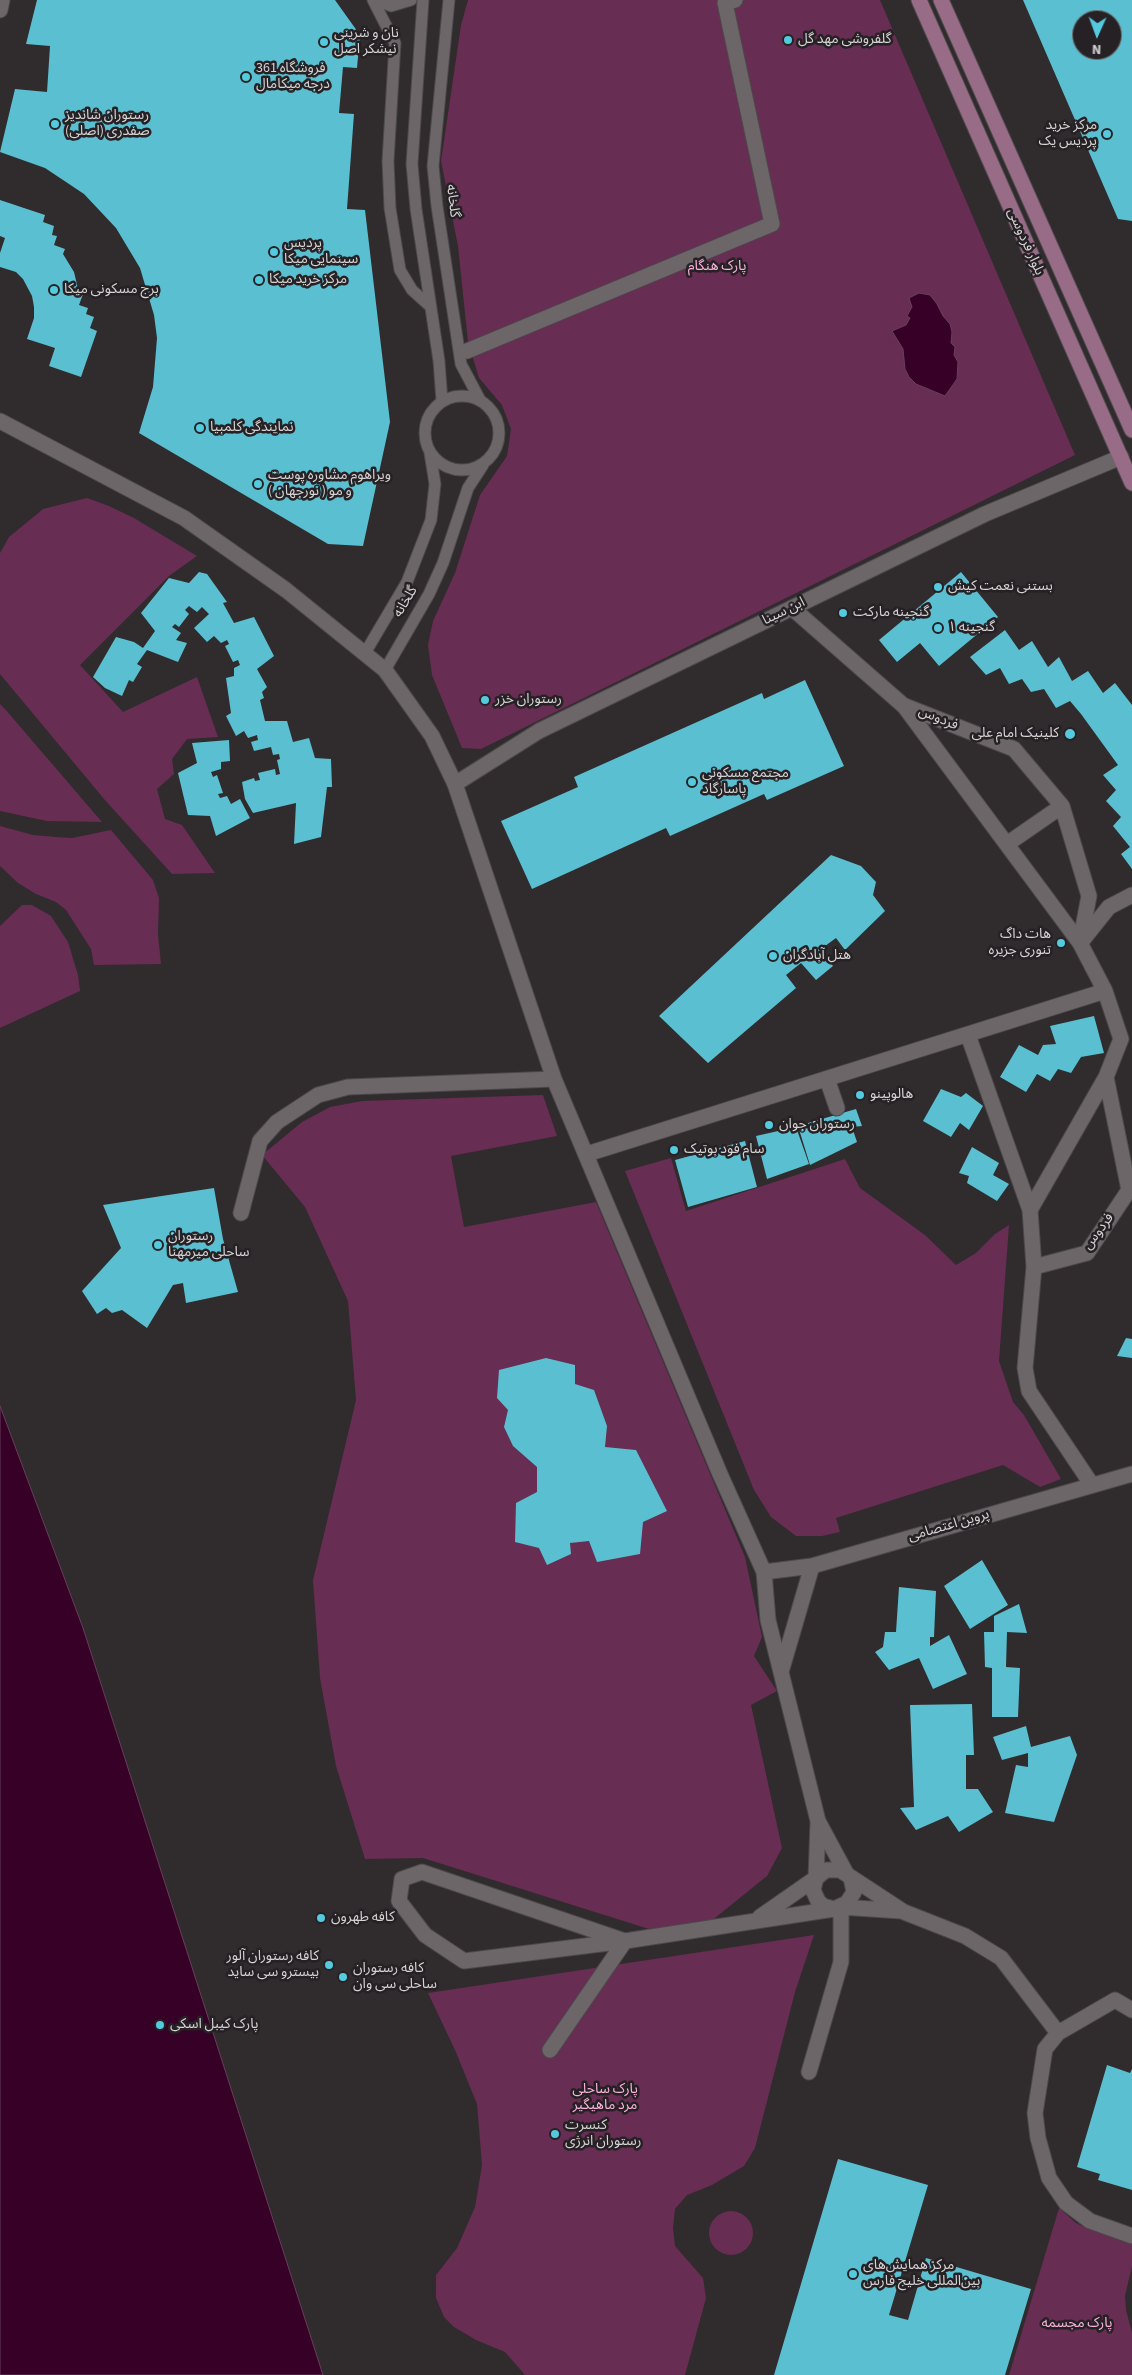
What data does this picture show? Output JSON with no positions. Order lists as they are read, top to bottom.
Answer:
{
  "streets": {
    "main road": ["بلوار فردوسی"],
    "street": ["ابن سینا", "فردوس", "پروین اعتصامی"],
    "lane": ["گلخانه"]
  },
  "crossings": [
    ["بلوار فردوسی", "ابن سینا"],
    ["ابن سینا", "فردوس"]
  ],
  "parks": ["پارک هنگام", "پارک ساحلی مرد ماهیگیر", "پارک مجسمه"],
  "places": [
    "گلفروشی مهد گل",
    "نان و شرینی نیشکر اصل",
    "فروشگاه 361 درجه میکامال",
    "رستوران شاندیز صفدری (اصلی)",
    "مرکز خرید پردیس یک",
    "پردیس سینمایی میکا",
    "مرکز خرید میکا",
    "برج مسکونی میکا",
    "نمایندگی کلمبیا",
    "ویراهوم مشاوره پوست و مو ( نورجهان )",
    "بستنی نعمت کیش",
    "گنجینه مارکت",
    "گنجینه ۱",
    "رستوران خزر",
    "کلینیک امام علی",
    "مجتمع مسکونی پاسارگاد",
    "هات داگ تنورى جزيره",
    "هتل آبادگران",
    "هالوپینو",
    "رستوران جوان",
    "سام فود بوتیک",
    "رستوران ساحلی میرمهنا",
    "کافه طهرون",
    "کافه رستوران آلور بیسترو سی ساید",
    "کافه رستوران ساحلی سی وان",
    "پارک کیبل اسکی",
    "کنسرت رستوران انرژی",
    "مرکز همایش‌های بین‌المللی خلیج فارس"
  ],
  "north": "bottom"
}
